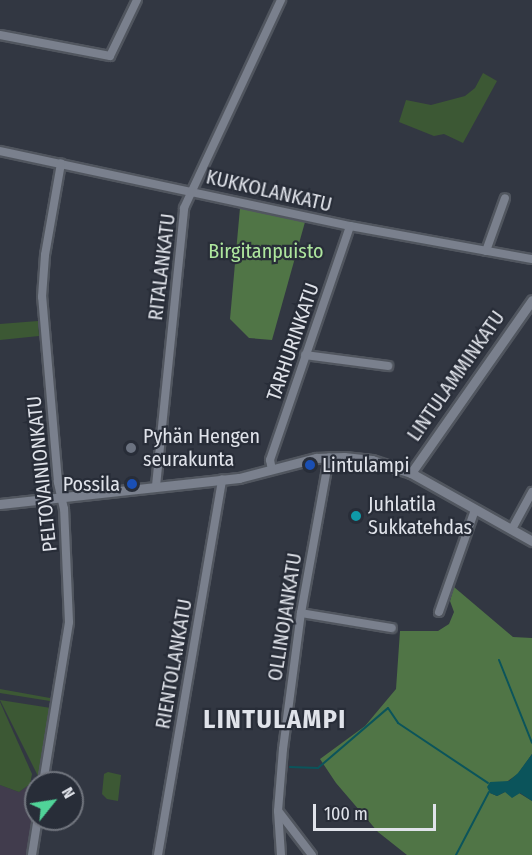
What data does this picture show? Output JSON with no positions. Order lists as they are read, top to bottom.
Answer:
{
  "streets": {
    "street": [
      "KUKKOLANKATU",
      "RITALANKATU",
      "TARHURINKATU",
      "LINTULAMMINKATU",
      "PELTOVAINIONKATU",
      "OLLINOJANKATU",
      "RIENTOLANKATU"
    ]
  },
  "crossings": [
    ["KUKKOLANKATU", "RITALANKATU"],
    ["KUKKOLANKATU", "TARHURINKATU"],
    ["KUKKOLANKATU", "PELTOVAINIONKATU"]
  ],
  "districts": ["LINTULAMPI"],
  "parks": ["Birgitanpuisto"],
  "places": [
    "Pyhän Hengen seurakunta",
    "Lintulampi",
    "Possila",
    "Juhlatila Sukkatehdas"
  ],
  "scale_bar": "100 m",
  "north": "top right"
}
